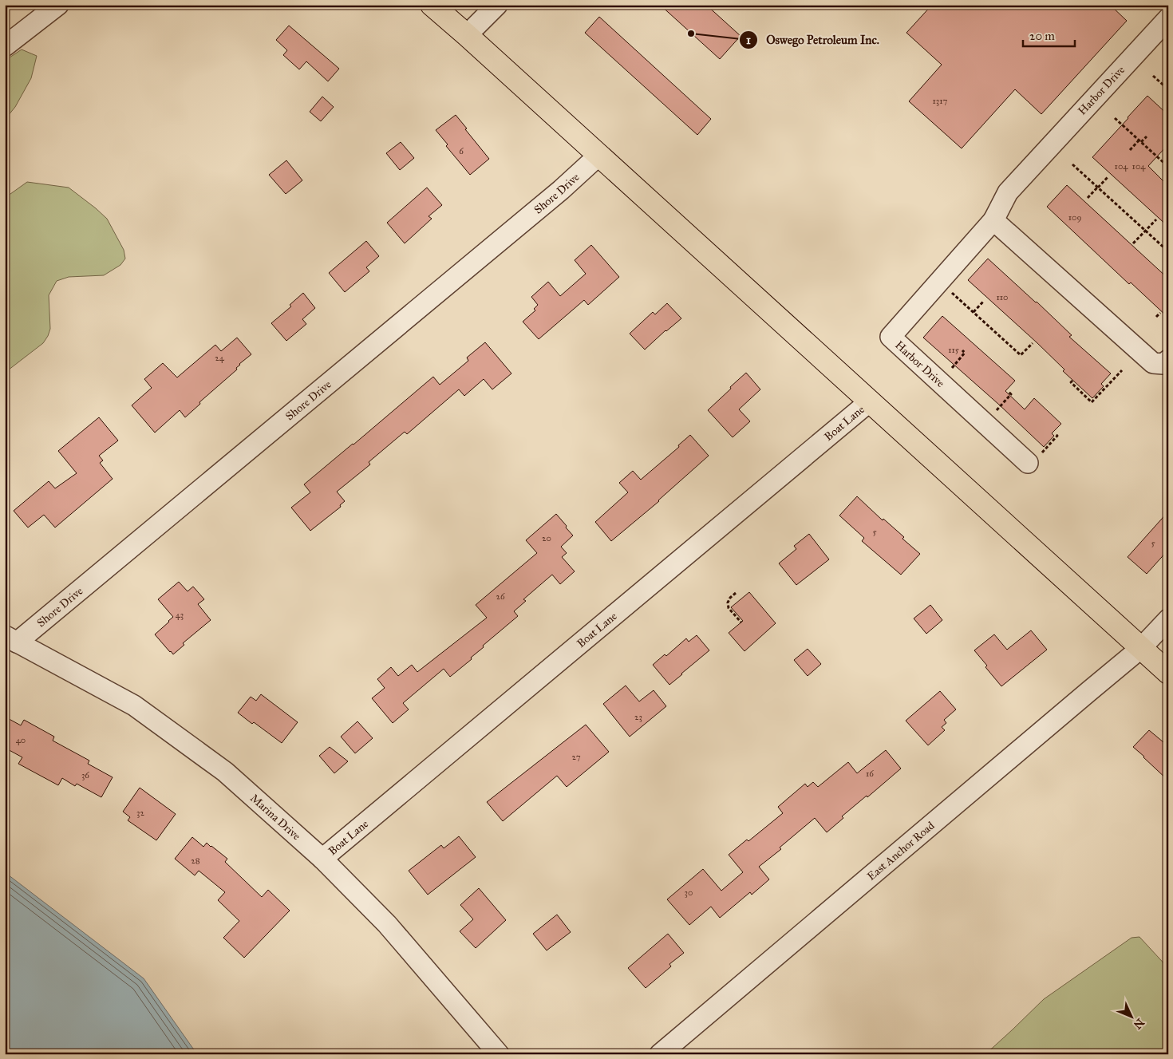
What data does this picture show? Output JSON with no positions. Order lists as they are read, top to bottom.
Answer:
{
  "streets": {
    "street": [
      "Harbor Drive",
      "Shore Drive",
      "Boat Lane",
      "Marina Drive",
      "East Anchor Road"
    ]
  },
  "crossings": [
    ["Shore Drive", "Marina Drive"],
    ["Boat Lane", "Marina Drive"]
  ],
  "places": ["Oswego Petroleum Inc."],
  "house_numbers": [
    "1317",
    "6",
    "104",
    "104",
    "109",
    "110",
    "115",
    "24",
    "5",
    "20",
    "5",
    "26",
    "43",
    "23",
    "40",
    "27",
    "16",
    "36",
    "32",
    "28",
    "30"
  ],
  "scale_bar": "20 m",
  "north": "bottom right"
}
